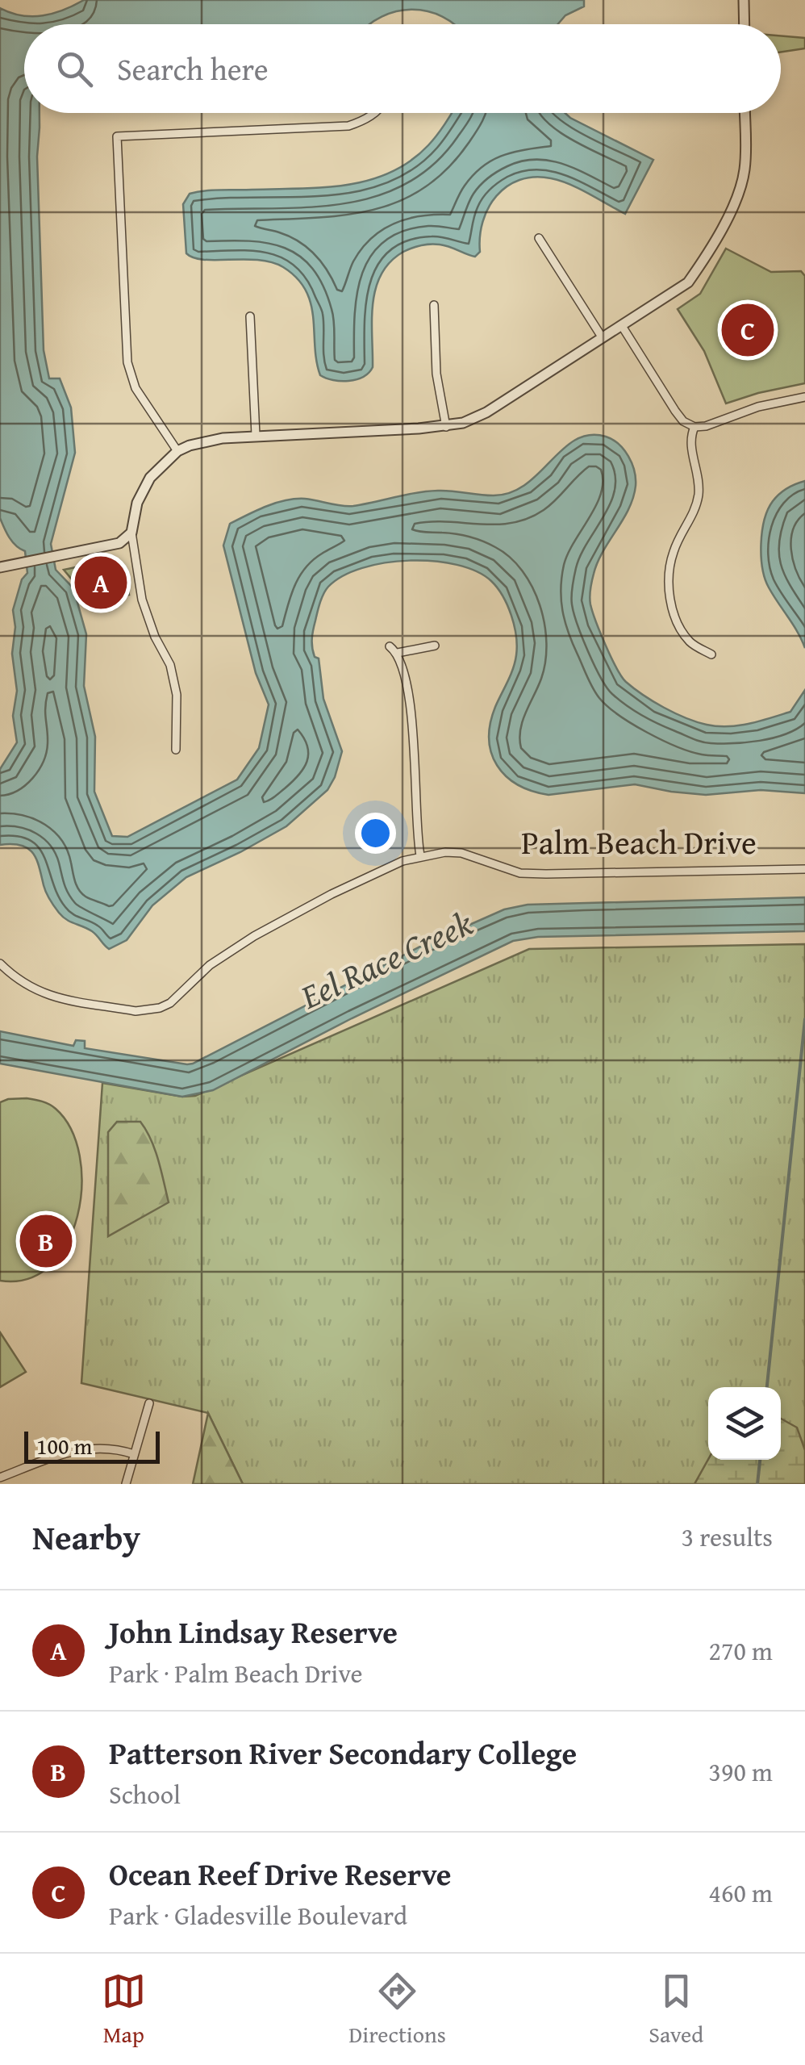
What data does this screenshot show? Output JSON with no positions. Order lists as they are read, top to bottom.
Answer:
{
  "streets": {
    "street": ["Palm Beach Drive"]
  },
  "water": ["Eel Race Creek"],
  "scale_bar": "100 m",
  "page": {
    "search": "Search here",
    "pins": ["C", "A", "B"],
    "scale": "100 m",
    "heading": ["Nearby", "3 results"],
    "list": [
      {
        "mark": "A",
        "name": "John Lindsay Reserve",
        "note": "Park · Palm Beach Drive",
        "value": "270 m"
      },
      {
        "mark": "B",
        "name": "Patterson River Secondary College",
        "note": "School",
        "value": "390 m"
      },
      {
        "mark": "C",
        "name": "Ocean Reef Drive Reserve",
        "note": "Park · Gladesville Boulevard",
        "value": "460 m"
      }
    ],
    "nav": ["Map", "Directions", "Saved"]
  }
}
